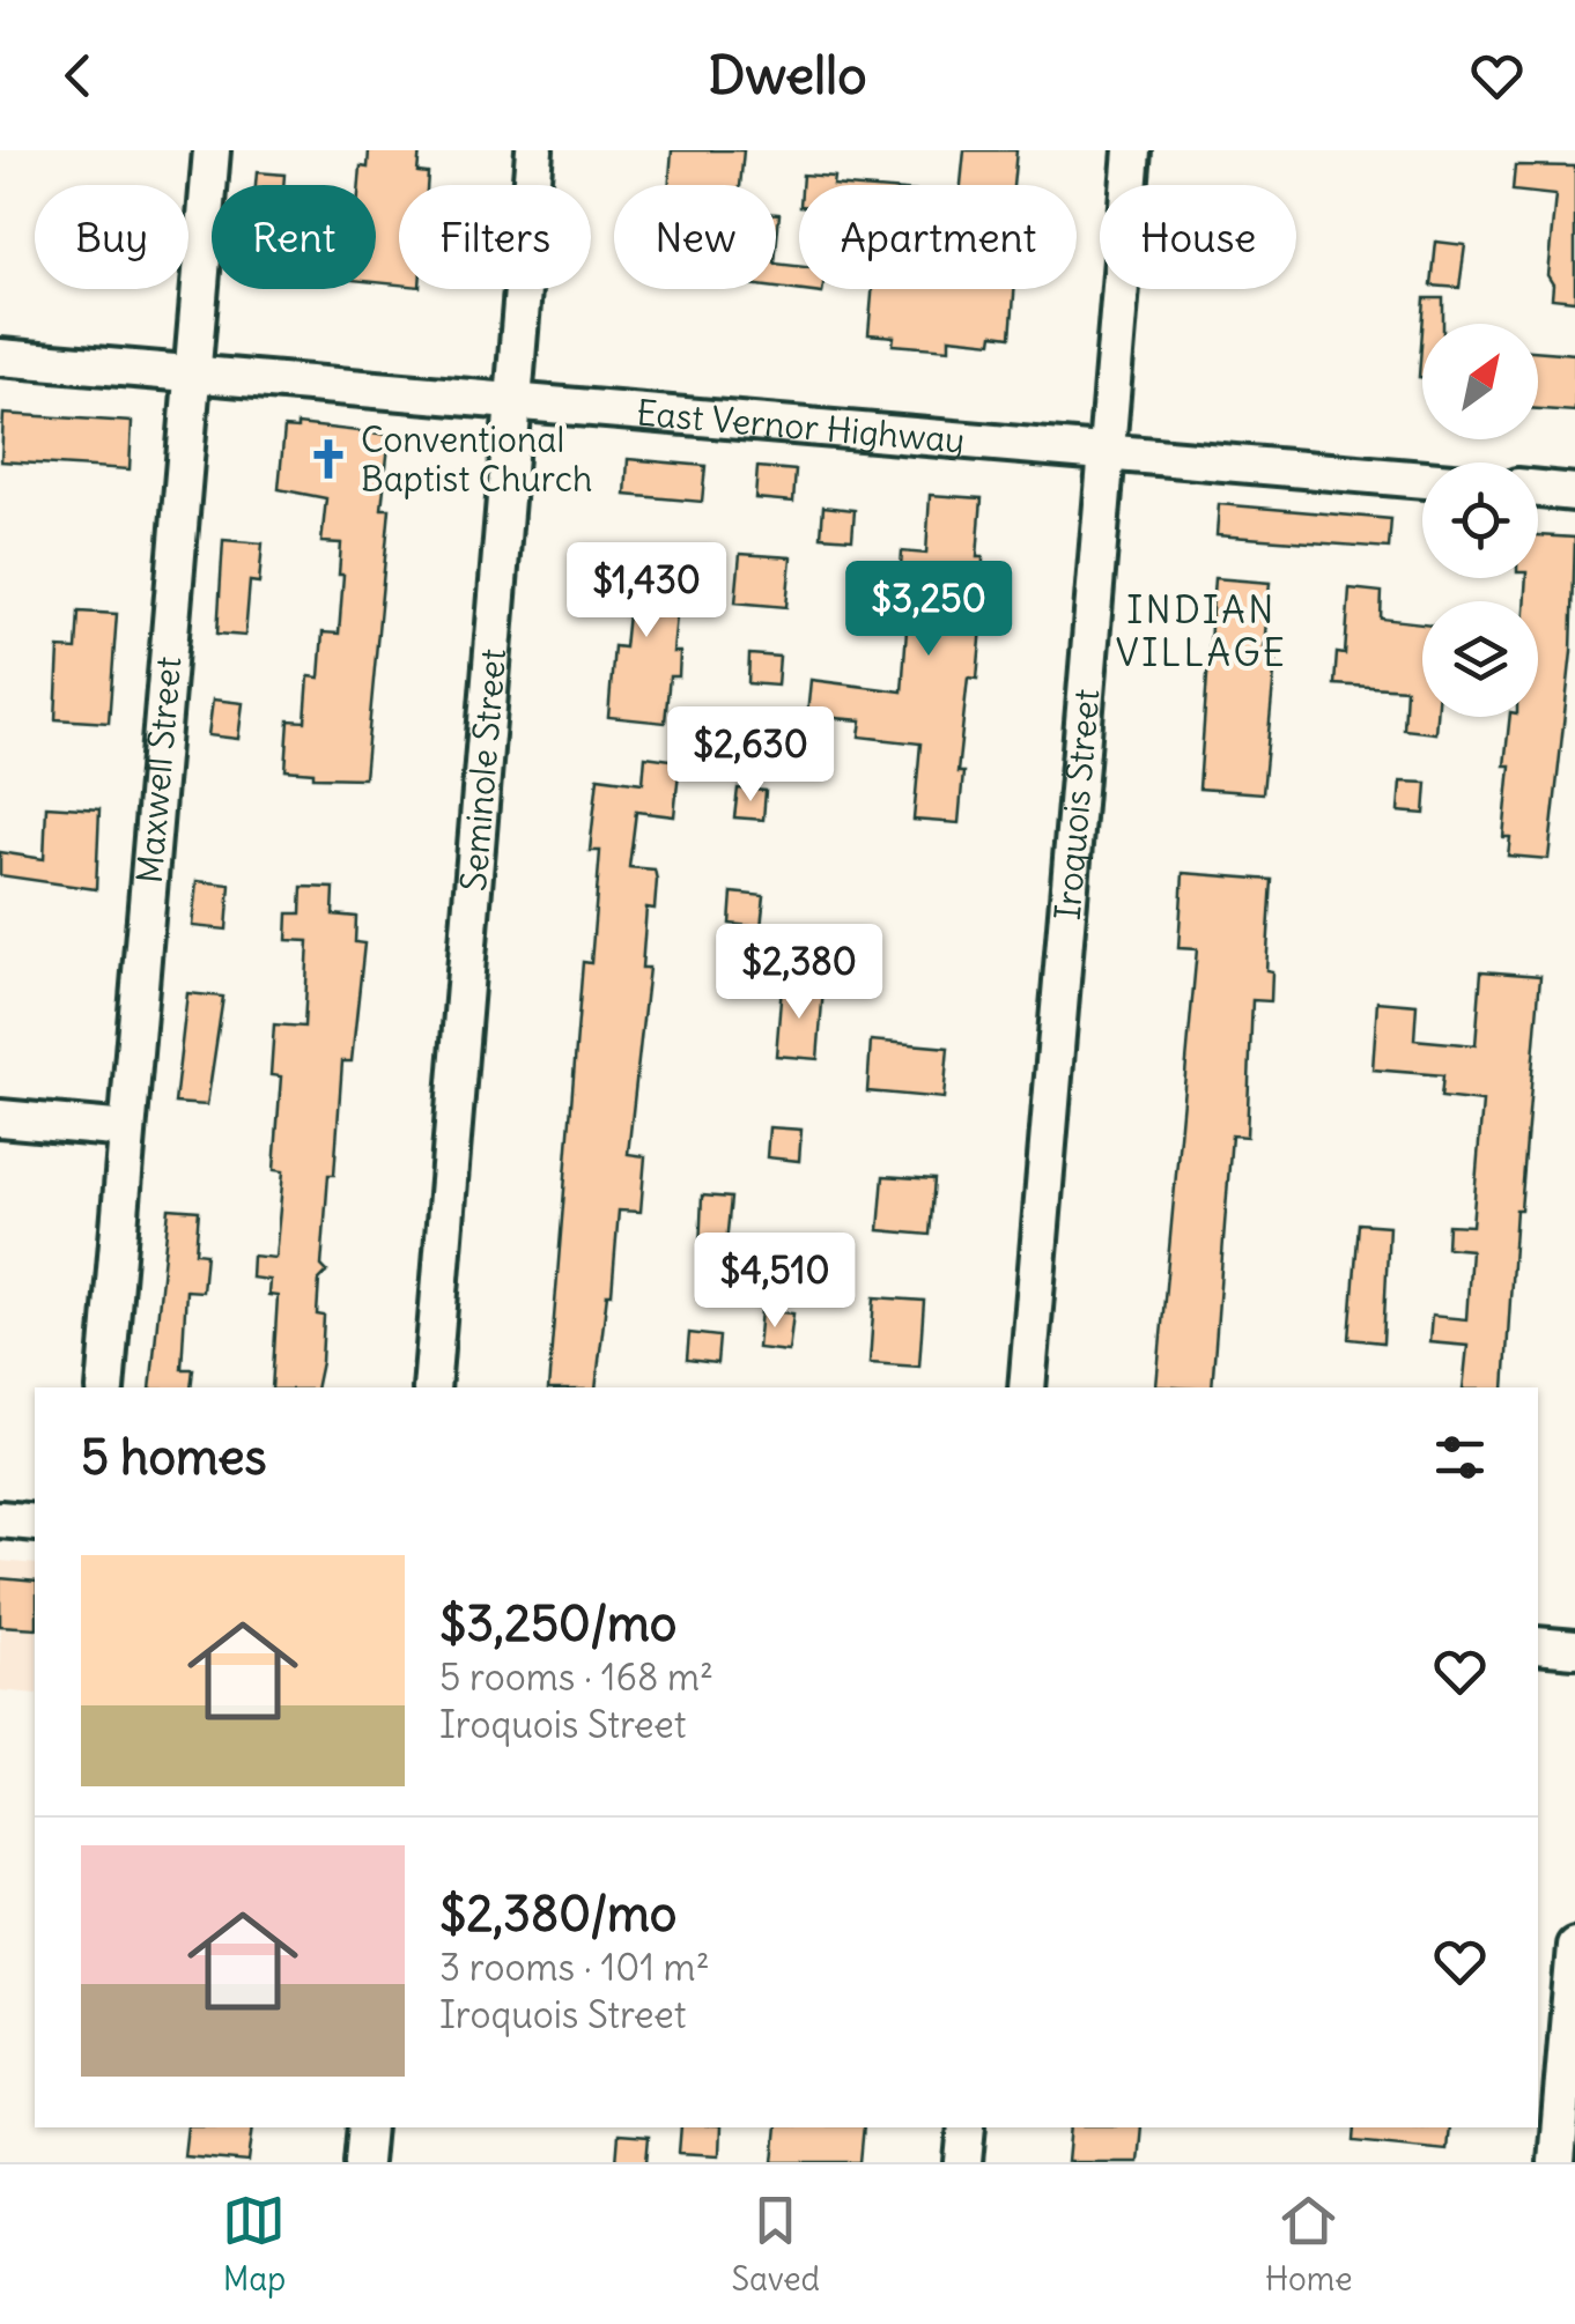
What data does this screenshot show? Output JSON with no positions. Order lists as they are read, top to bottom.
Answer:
{
  "streets": {
    "street": [
      "East Vernor Highway",
      "Maxwell Street",
      "Seminole Street",
      "Iroquois Street"
    ]
  },
  "crossings": [
    ["East Vernor Highway", "Maxwell Street"],
    ["East Vernor Highway", "Seminole Street"],
    ["East Vernor Highway", "Iroquois Street"]
  ],
  "districts": ["INDIAN VILLAGE"],
  "places": {
    "church": ["Conventional Baptist Church"]
  },
  "north": "top right",
  "page": {
    "header": "Dwello",
    "chip": [
      "Buy",
      "Rent",
      "Filters",
      "New",
      "Apartment",
      "House"
    ],
    "price": [
      "$1,430",
      "$3,250",
      "$2,630",
      "$2,380",
      "$4,510"
    ],
    "heading": "5 homes",
    "list": [
      {
        "name": "$3,250/mo",
        "note": "5 rooms · 168 m² · Iroquois Street"
      },
      {
        "name": "$2,380/mo",
        "note": "3 rooms · 101 m² · Iroquois Street"
      }
    ],
    "tabs": ["Map", "Saved", "Home"]
  }
}
